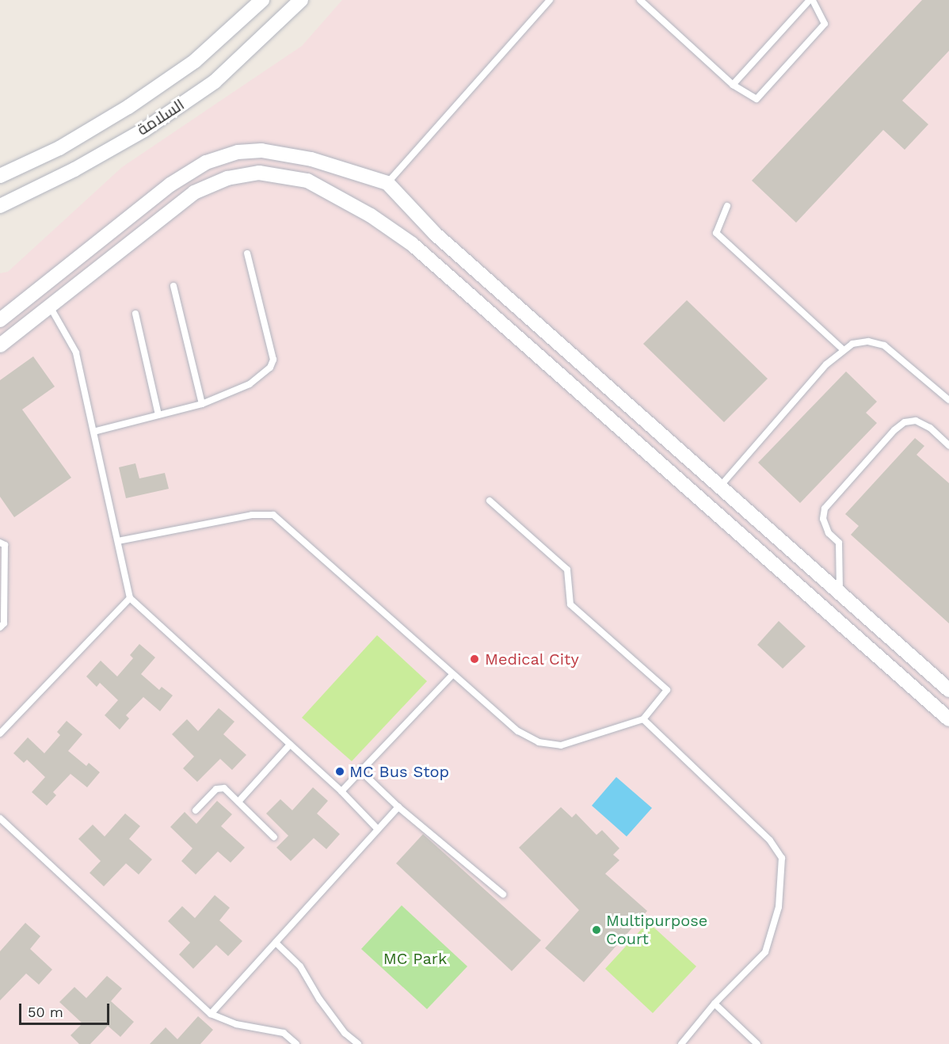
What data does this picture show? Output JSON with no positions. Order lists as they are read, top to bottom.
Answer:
{
  "streets": {
    "street": ["السلامة"]
  },
  "parks": ["MC Park"],
  "places": ["Medical City", "MC Bus Stop", "Multipurpose Court"],
  "scale_bar": "50 m"
}
